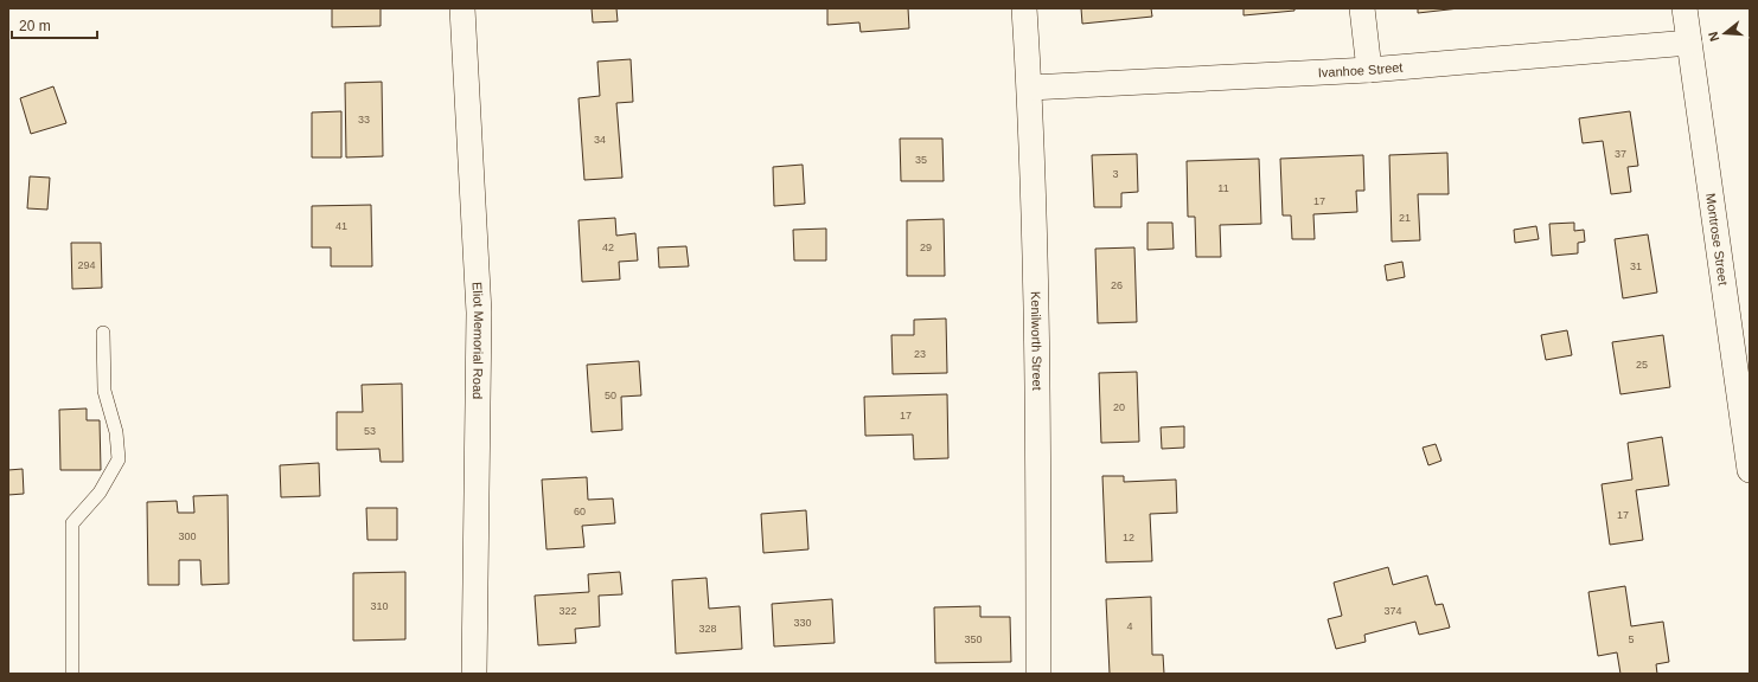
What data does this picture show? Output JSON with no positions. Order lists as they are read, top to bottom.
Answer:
{
  "streets": {
    "street": [
      "Ivanhoe Street",
      "Montrose Street",
      "Eliot Memorial Road",
      "Kenilworth Street"
    ]
  },
  "crossings": [
    ["Ivanhoe Street", "Montrose Street"],
    ["Ivanhoe Street", "Kenilworth Street"]
  ],
  "house_numbers": [
    "33",
    "34",
    "37",
    "35",
    "3",
    "11",
    "17",
    "21",
    "41",
    "42",
    "29",
    "294",
    "31",
    "26",
    "23",
    "25",
    "50",
    "20",
    "17",
    "53",
    "60",
    "17",
    "300",
    "12",
    "310",
    "322",
    "374",
    "330",
    "4",
    "328",
    "350",
    "5"
  ],
  "scale_bar": "20 m",
  "north": "left"
}
